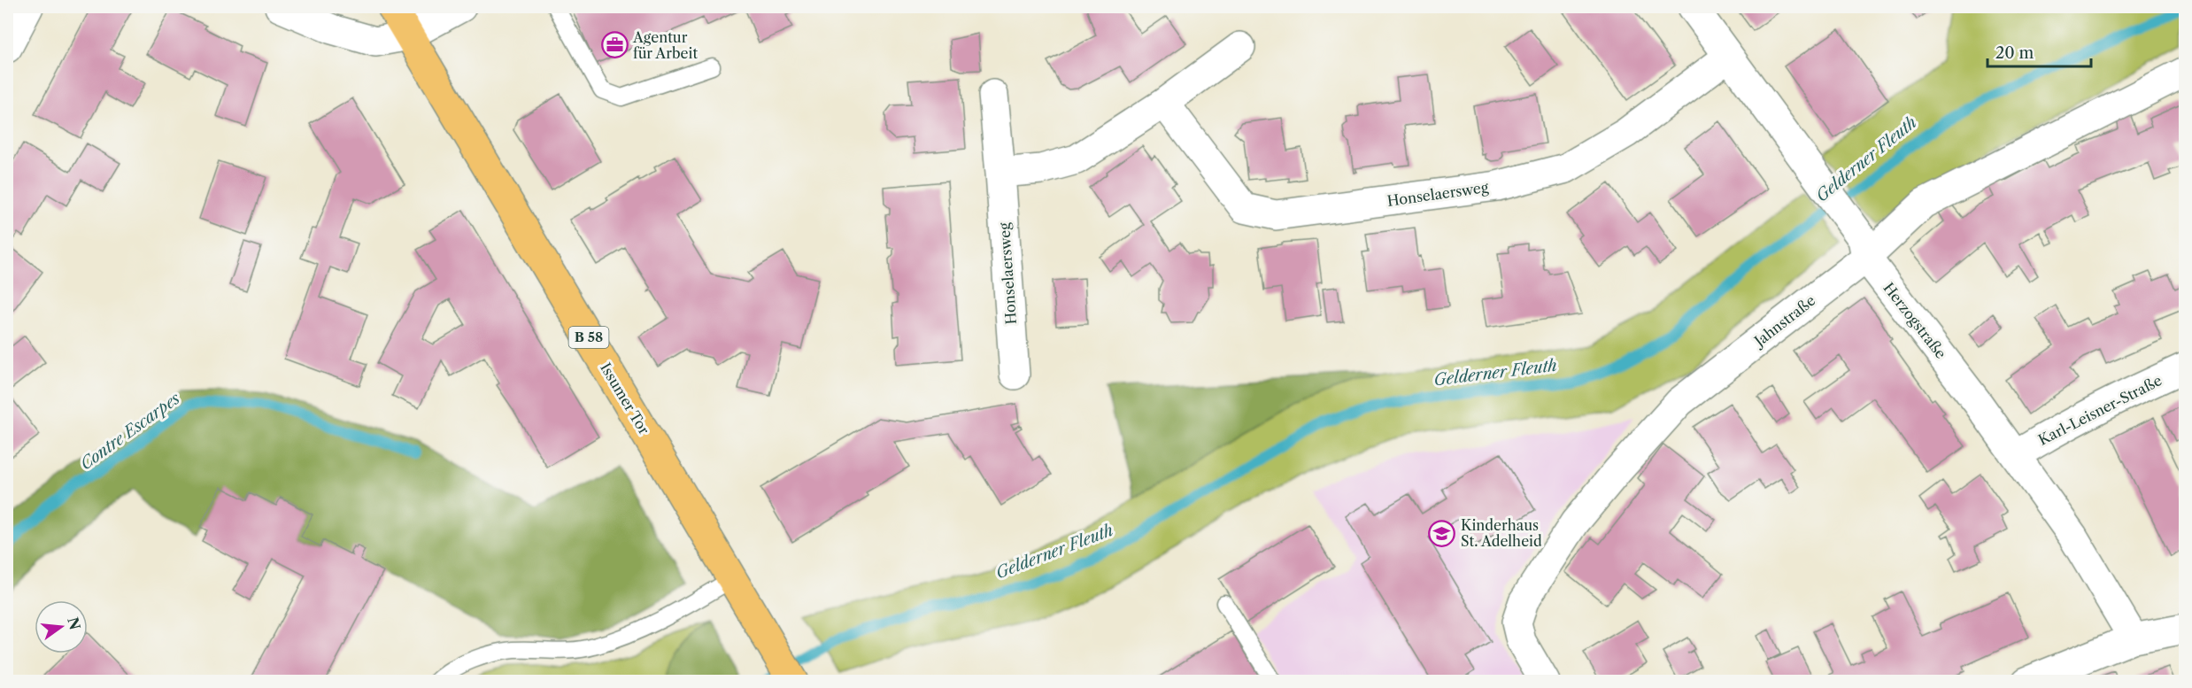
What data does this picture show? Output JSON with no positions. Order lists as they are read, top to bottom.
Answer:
{
  "streets": {
    "main road": ["B 58", "Issumer Tor"],
    "street": [
      "Honselaersweg",
      "Jahnstraße",
      "Herzogstraße",
      "Karl-Leisner-Straße"
    ]
  },
  "crossings": [
    ["Honselaersweg", "Herzogstraße"],
    ["Jahnstraße", "Herzogstraße"],
    ["Herzogstraße", "Karl-Leisner-Straße"]
  ],
  "water": ["Gelderner Fleuth", "Contre Escarpes"],
  "places": {
    "office": ["Agentur für Arbeit"],
    "school or university": ["Kinderhaus St. Adelheid"]
  },
  "scale_bar": "20 m",
  "north": "right"
}
